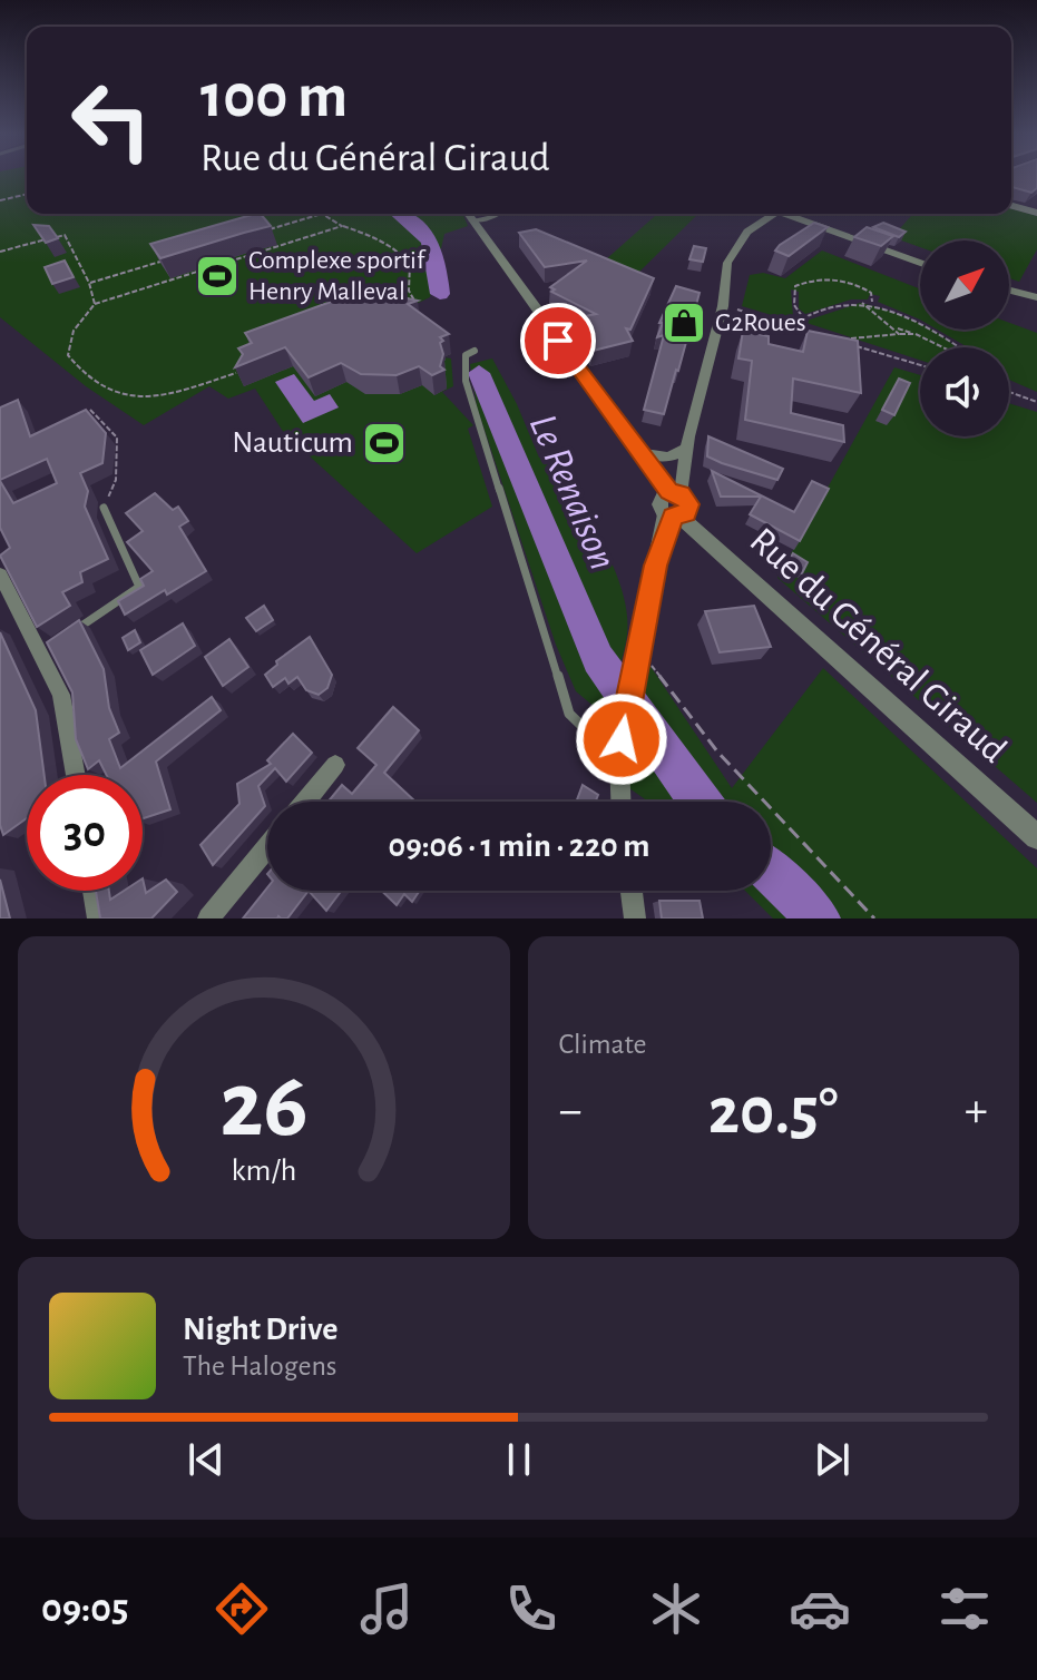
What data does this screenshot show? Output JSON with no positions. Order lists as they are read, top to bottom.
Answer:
{
  "streets": {
    "street": ["Rue du Général Giraud"]
  },
  "water": ["Le Renaison"],
  "places": {
    "sports": ["Complexe sportif Henry Malleval", "Nauticum"],
    "shop": ["G2Roues"]
  },
  "north": "top right",
  "page": {
    "turn": ["100 m", "Rue du Général Giraud"],
    "limit": "30",
    "trip": "09:06 · 1 min · 220 m",
    "tile": "Climate",
    "heat": ["−", "20.5°", "+"],
    "song": ["Night Drive", "The Halogens"],
    "tabs": "09:05",
    "gauge": ["26", "km/h"]
  }
}
